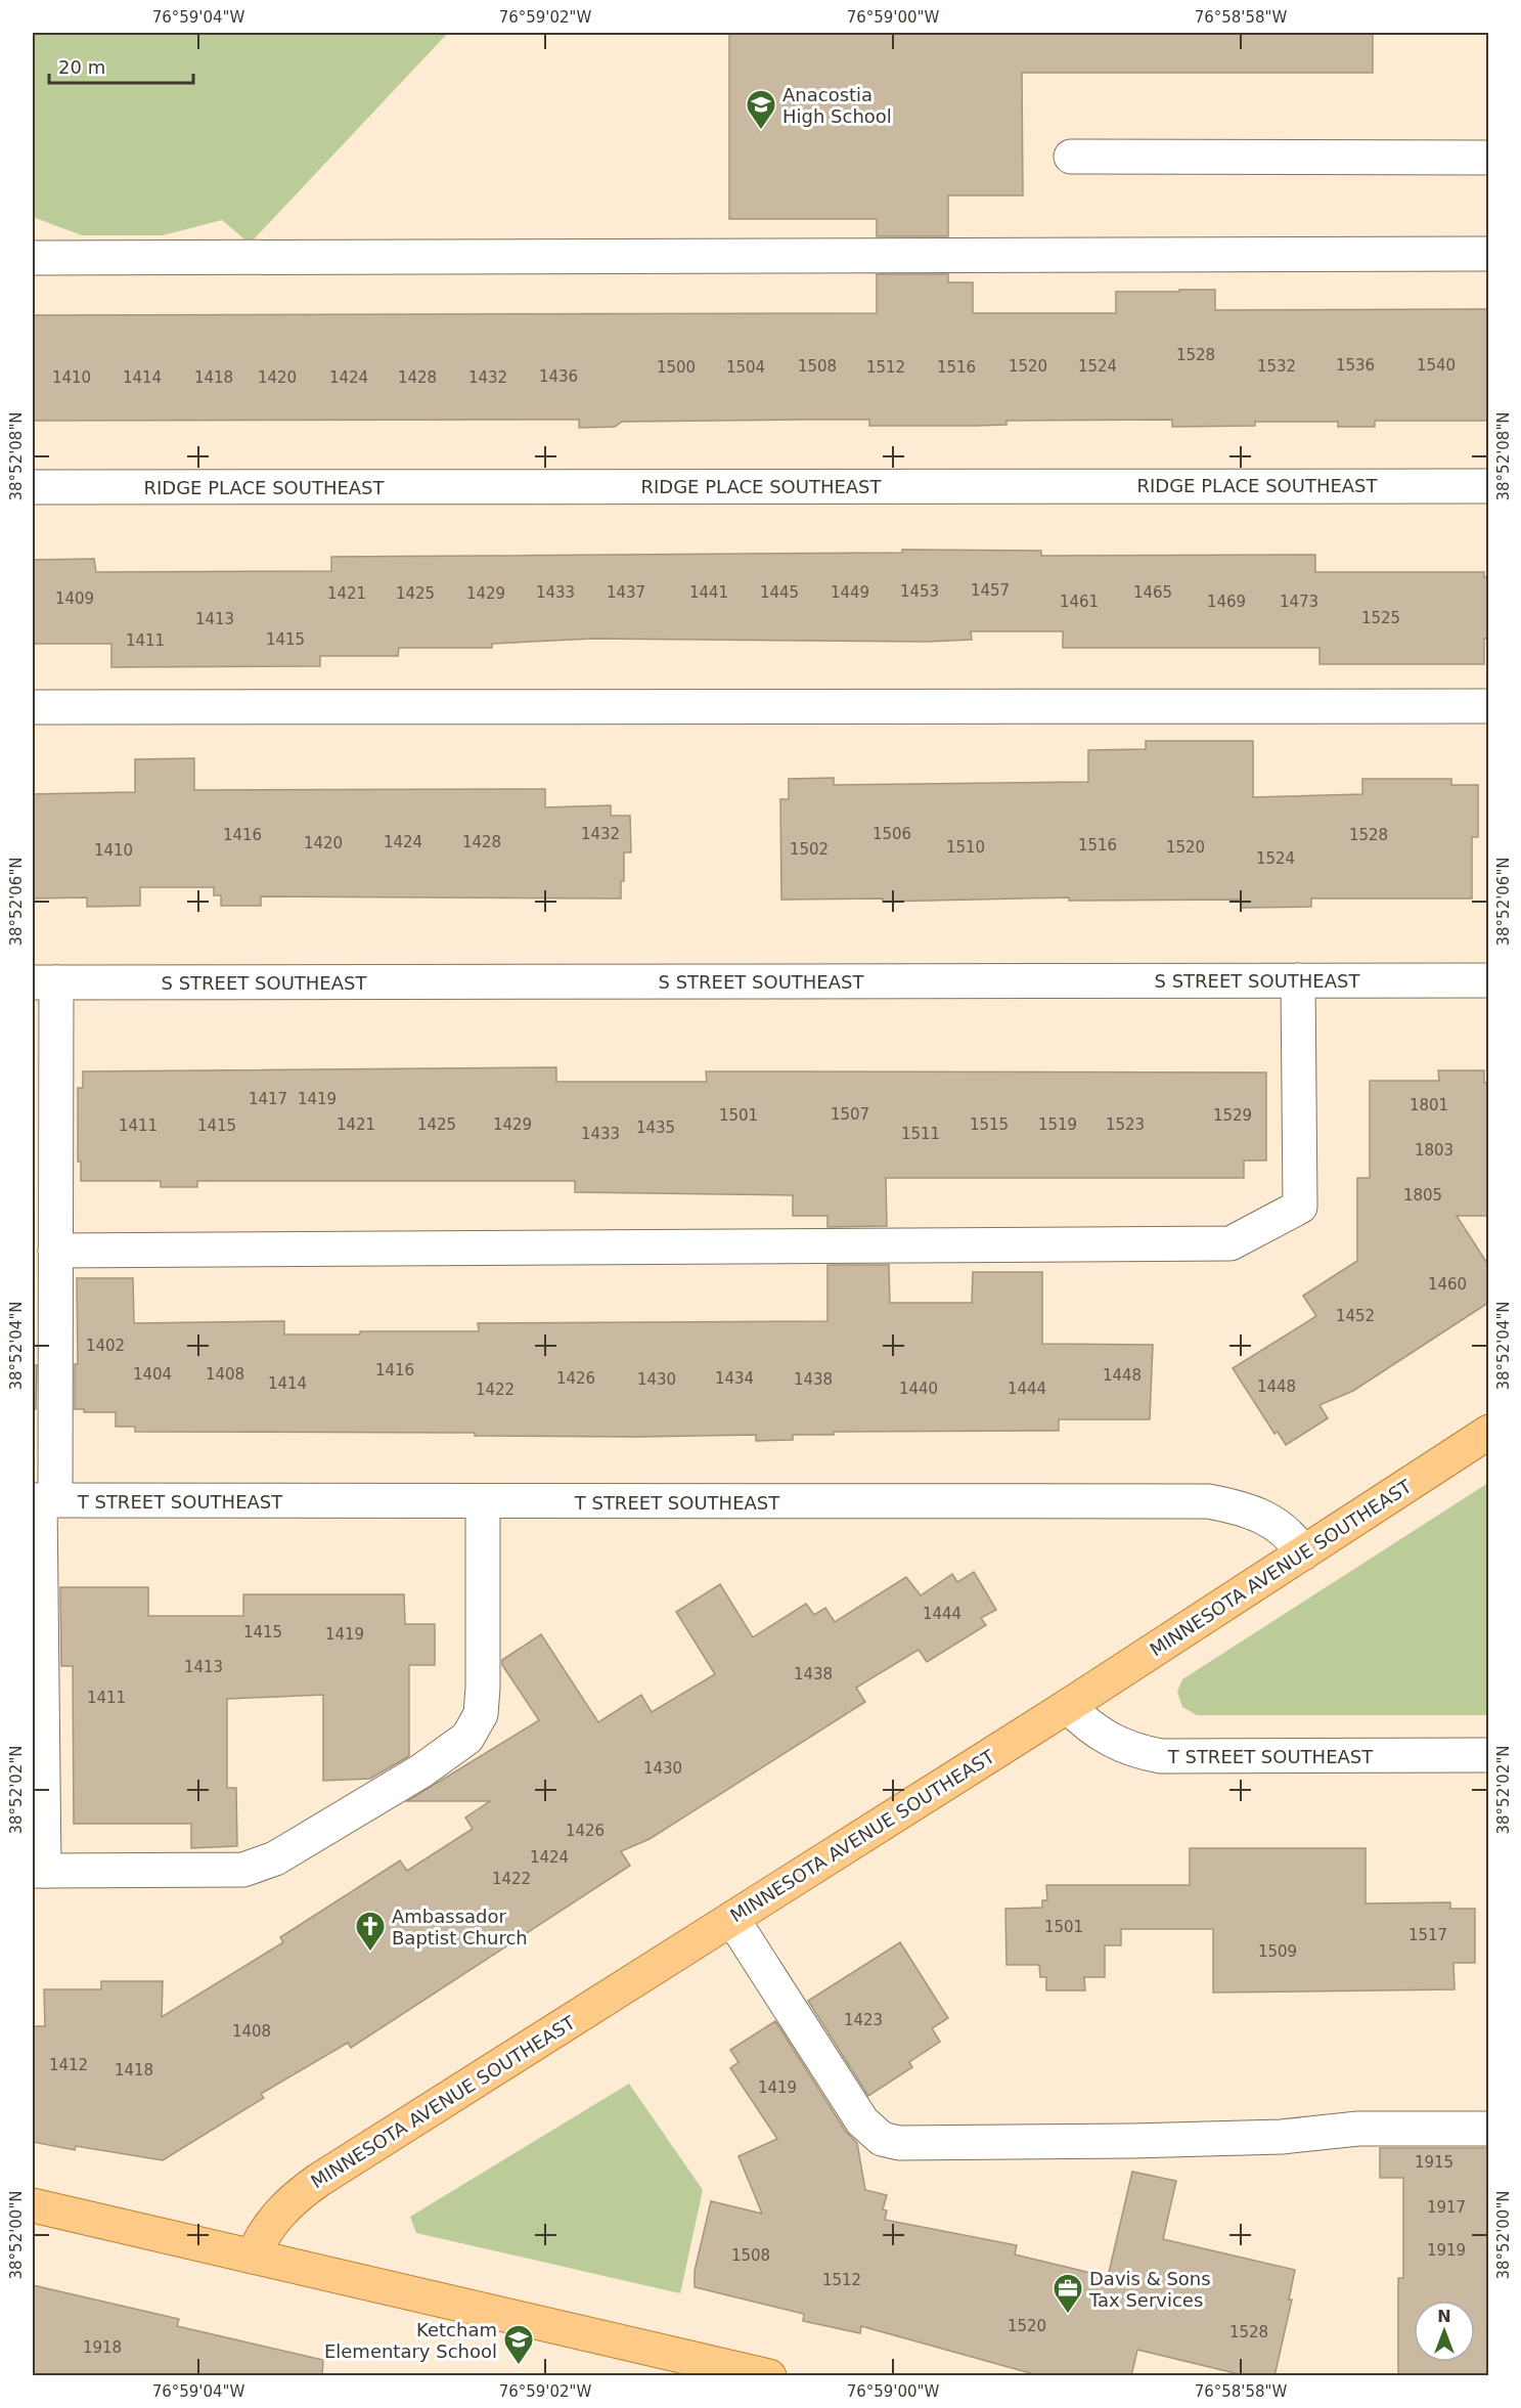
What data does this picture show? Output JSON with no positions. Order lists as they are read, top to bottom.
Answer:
{
  "streets": {
    "main road": ["MINNESOTA AVENUE SOUTHEAST"],
    "street": ["RIDGE PLACE SOUTHEAST", "S STREET SOUTHEAST", "T STREET SOUTHEAST"]
  },
  "crossings": [
    ["T STREET SOUTHEAST", "MINNESOTA AVENUE SOUTHEAST"]
  ],
  "places": {
    "school or university": ["Anacostia High School", "Ketcham Elementary School"],
    "church": ["Ambassador Baptist Church"],
    "office": ["Davis & Sons Tax Services"]
  },
  "house_numbers": [
    "1528",
    "1536",
    "1540",
    "1508",
    "1520",
    "1524",
    "1532",
    "1500",
    "1504",
    "1512",
    "1516",
    "1436",
    "1410",
    "1414",
    "1418",
    "1420",
    "1424",
    "1428",
    "1432",
    "1457",
    "1453",
    "1433",
    "1437",
    "1441",
    "1445",
    "1449",
    "1465",
    "1421",
    "1425",
    "1429",
    "1409",
    "1461",
    "1469",
    "1473",
    "1525",
    "1413",
    "1415",
    "1411",
    "1432",
    "1506",
    "1416",
    "1528",
    "1424",
    "1428",
    "1420",
    "1516",
    "1510",
    "1520",
    "1502",
    "1410",
    "1524",
    "1417",
    "1419",
    "1801",
    "1507",
    "1501",
    "1529",
    "1421",
    "1425",
    "1429",
    "1515",
    "1519",
    "1523",
    "1411",
    "1415",
    "1435",
    "1433",
    "1511",
    "1803",
    "1805",
    "1460",
    "1452",
    "1402",
    "1416",
    "1404",
    "1408",
    "1448",
    "1426",
    "1434",
    "1430",
    "1438",
    "1414",
    "1448",
    "1440",
    "1444",
    "1422",
    "1444",
    "1415",
    "1419",
    "1413",
    "1438",
    "1411",
    "1430",
    "1426",
    "1424",
    "1422",
    "1501",
    "1517",
    "1509",
    "1423",
    "1408",
    "1412",
    "1418",
    "1419",
    "1915",
    "1917",
    "1919",
    "1508",
    "1512",
    "1520",
    "1528",
    "1918"
  ],
  "scale_bar": "20 m",
  "north": "top",
  "coordinates": [
    "76°59'04\"W",
    "76°59'02\"W",
    "76°59'00\"W",
    "76°58'58\"W",
    "38°52'08\"N",
    "38°52'06\"N",
    "38°52'04\"N",
    "38°52'02\"N",
    "38°52'00\"N"
  ]
}
